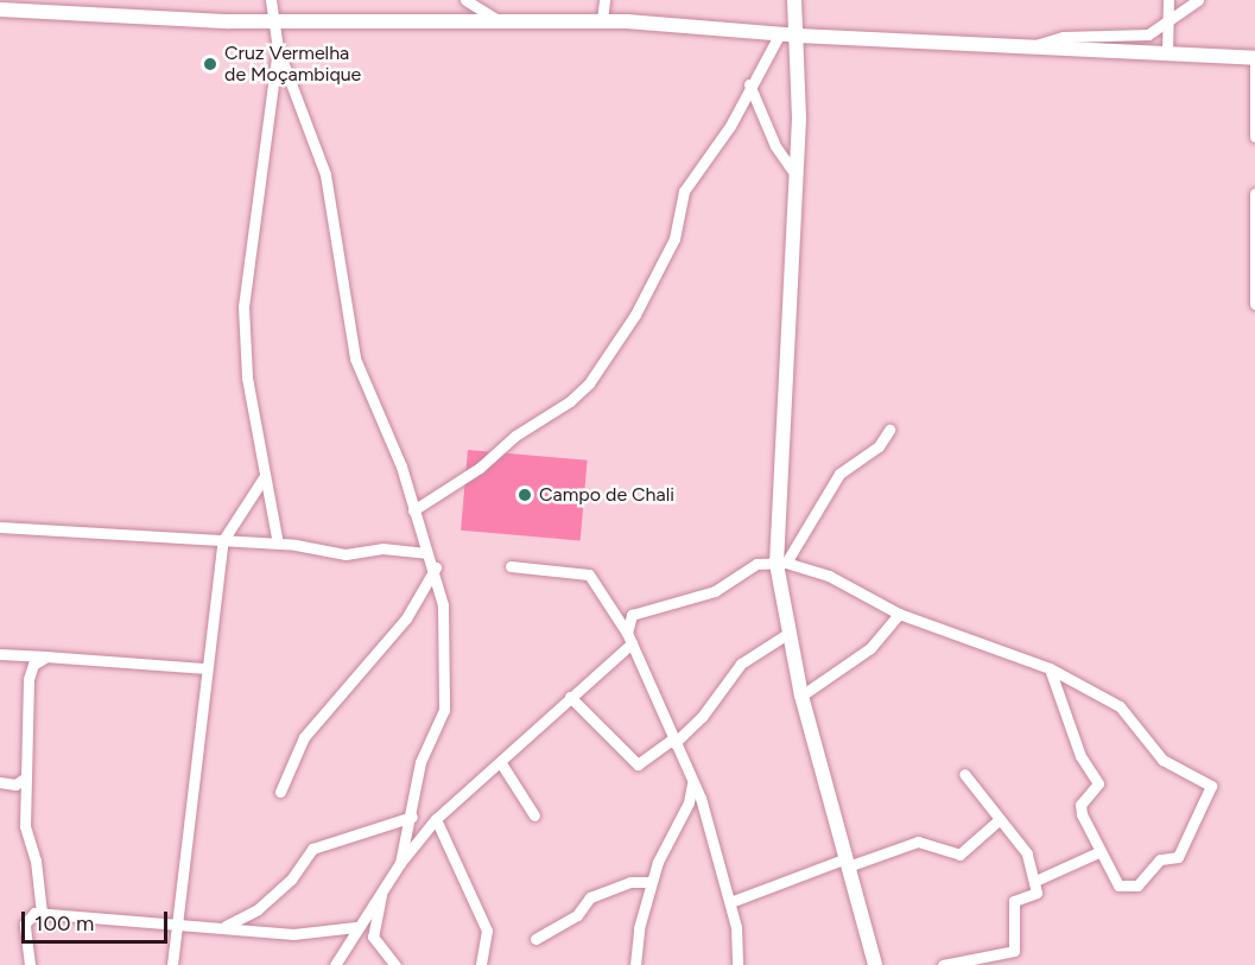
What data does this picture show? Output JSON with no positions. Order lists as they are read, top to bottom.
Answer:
{
  "places": ["Cruz Vermelha de Moçambique", "Campo de Chali"],
  "scale_bar": "100 m"
}
